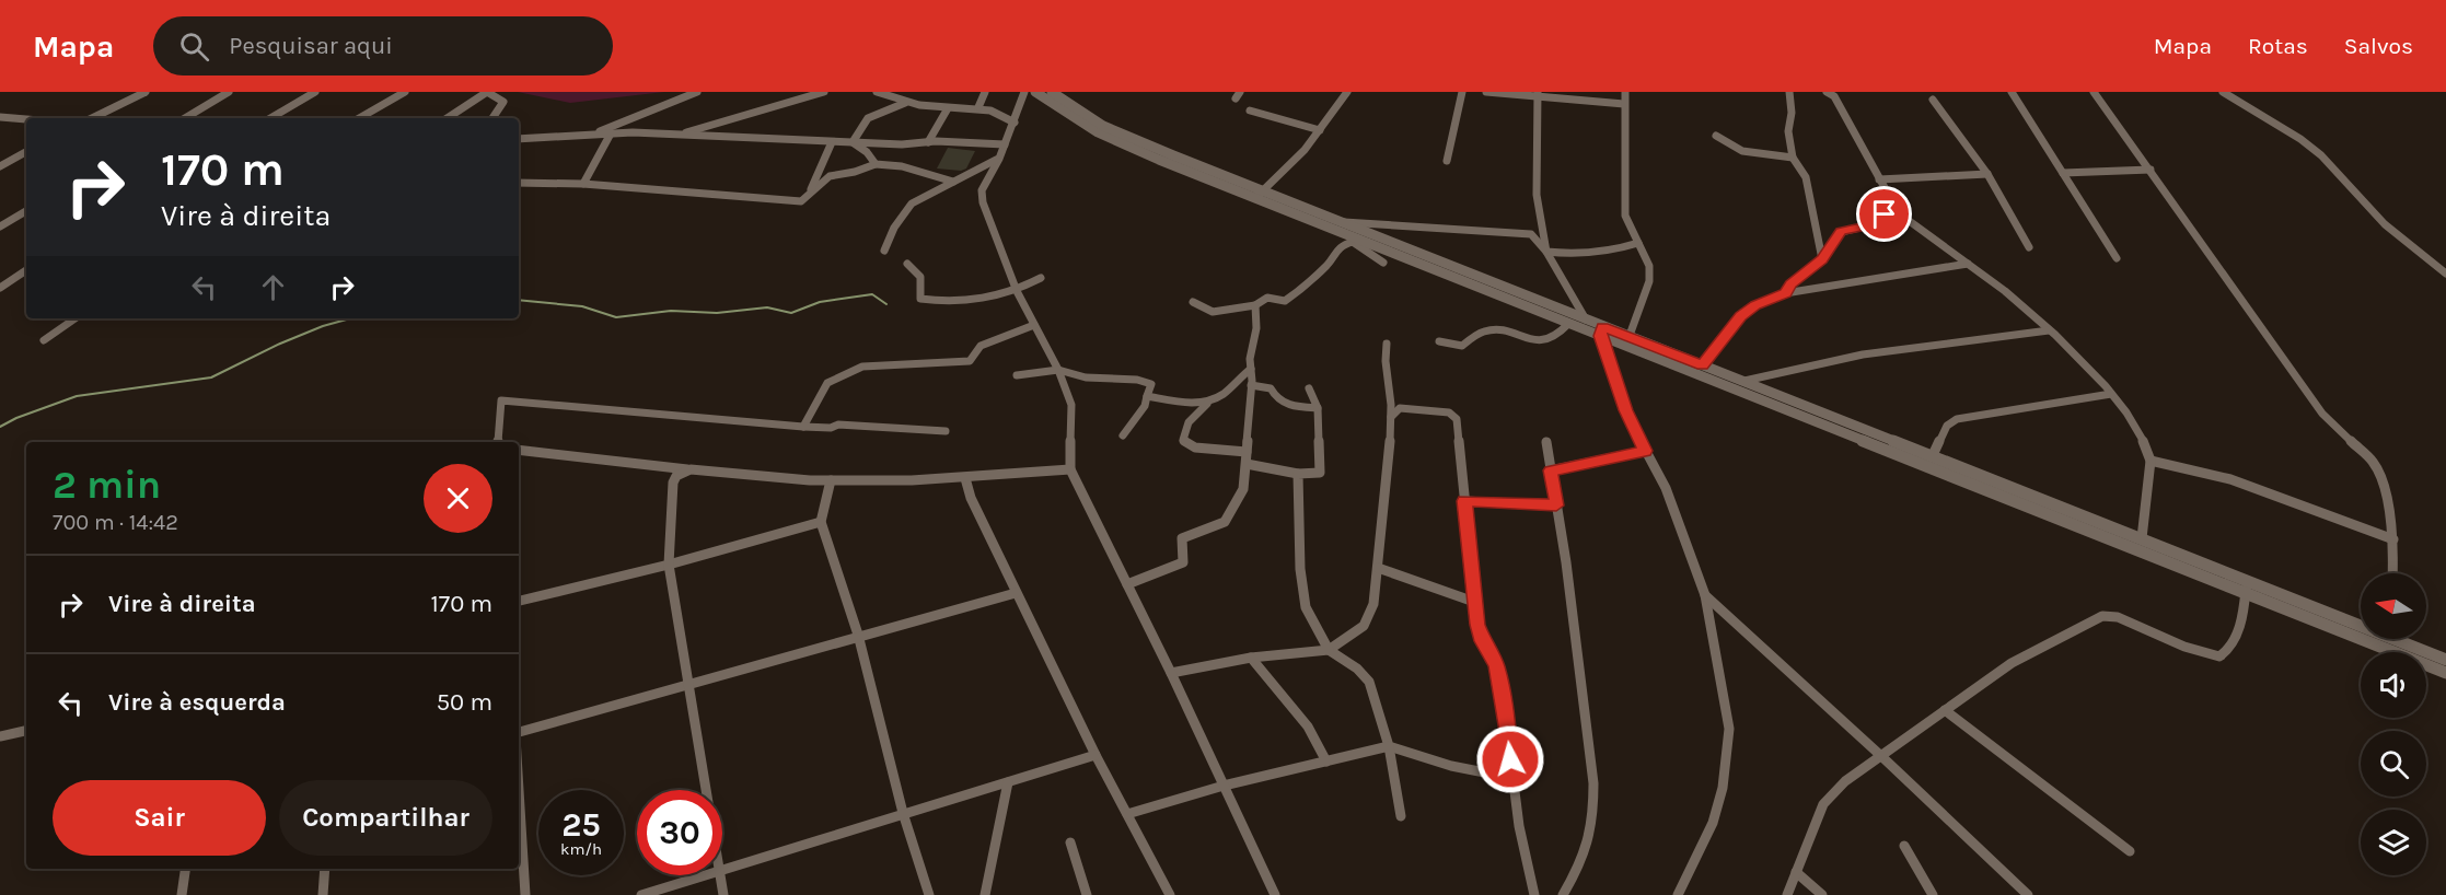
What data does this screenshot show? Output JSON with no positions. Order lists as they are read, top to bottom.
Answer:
{
  "north": "left",
  "page": {
    "header": "Mapa",
    "search": "Pesquisar aqui",
    "nav": ["Mapa", "Rotas", "Salvos"],
    "turn": ["170 m", "Vire à direita"],
    "heading": ["2 min", "700 m · 14:42"],
    "list": [
      {
        "name": "Vire à direita",
        "value": "170 m"
      },
      {
        "name": "Vire à esquerda",
        "value": "50 m"
      }
    ],
    "buttons": ["Sair", "Compartilhar"],
    "speed": "25 km/h",
    "limit": "30"
  }
}
